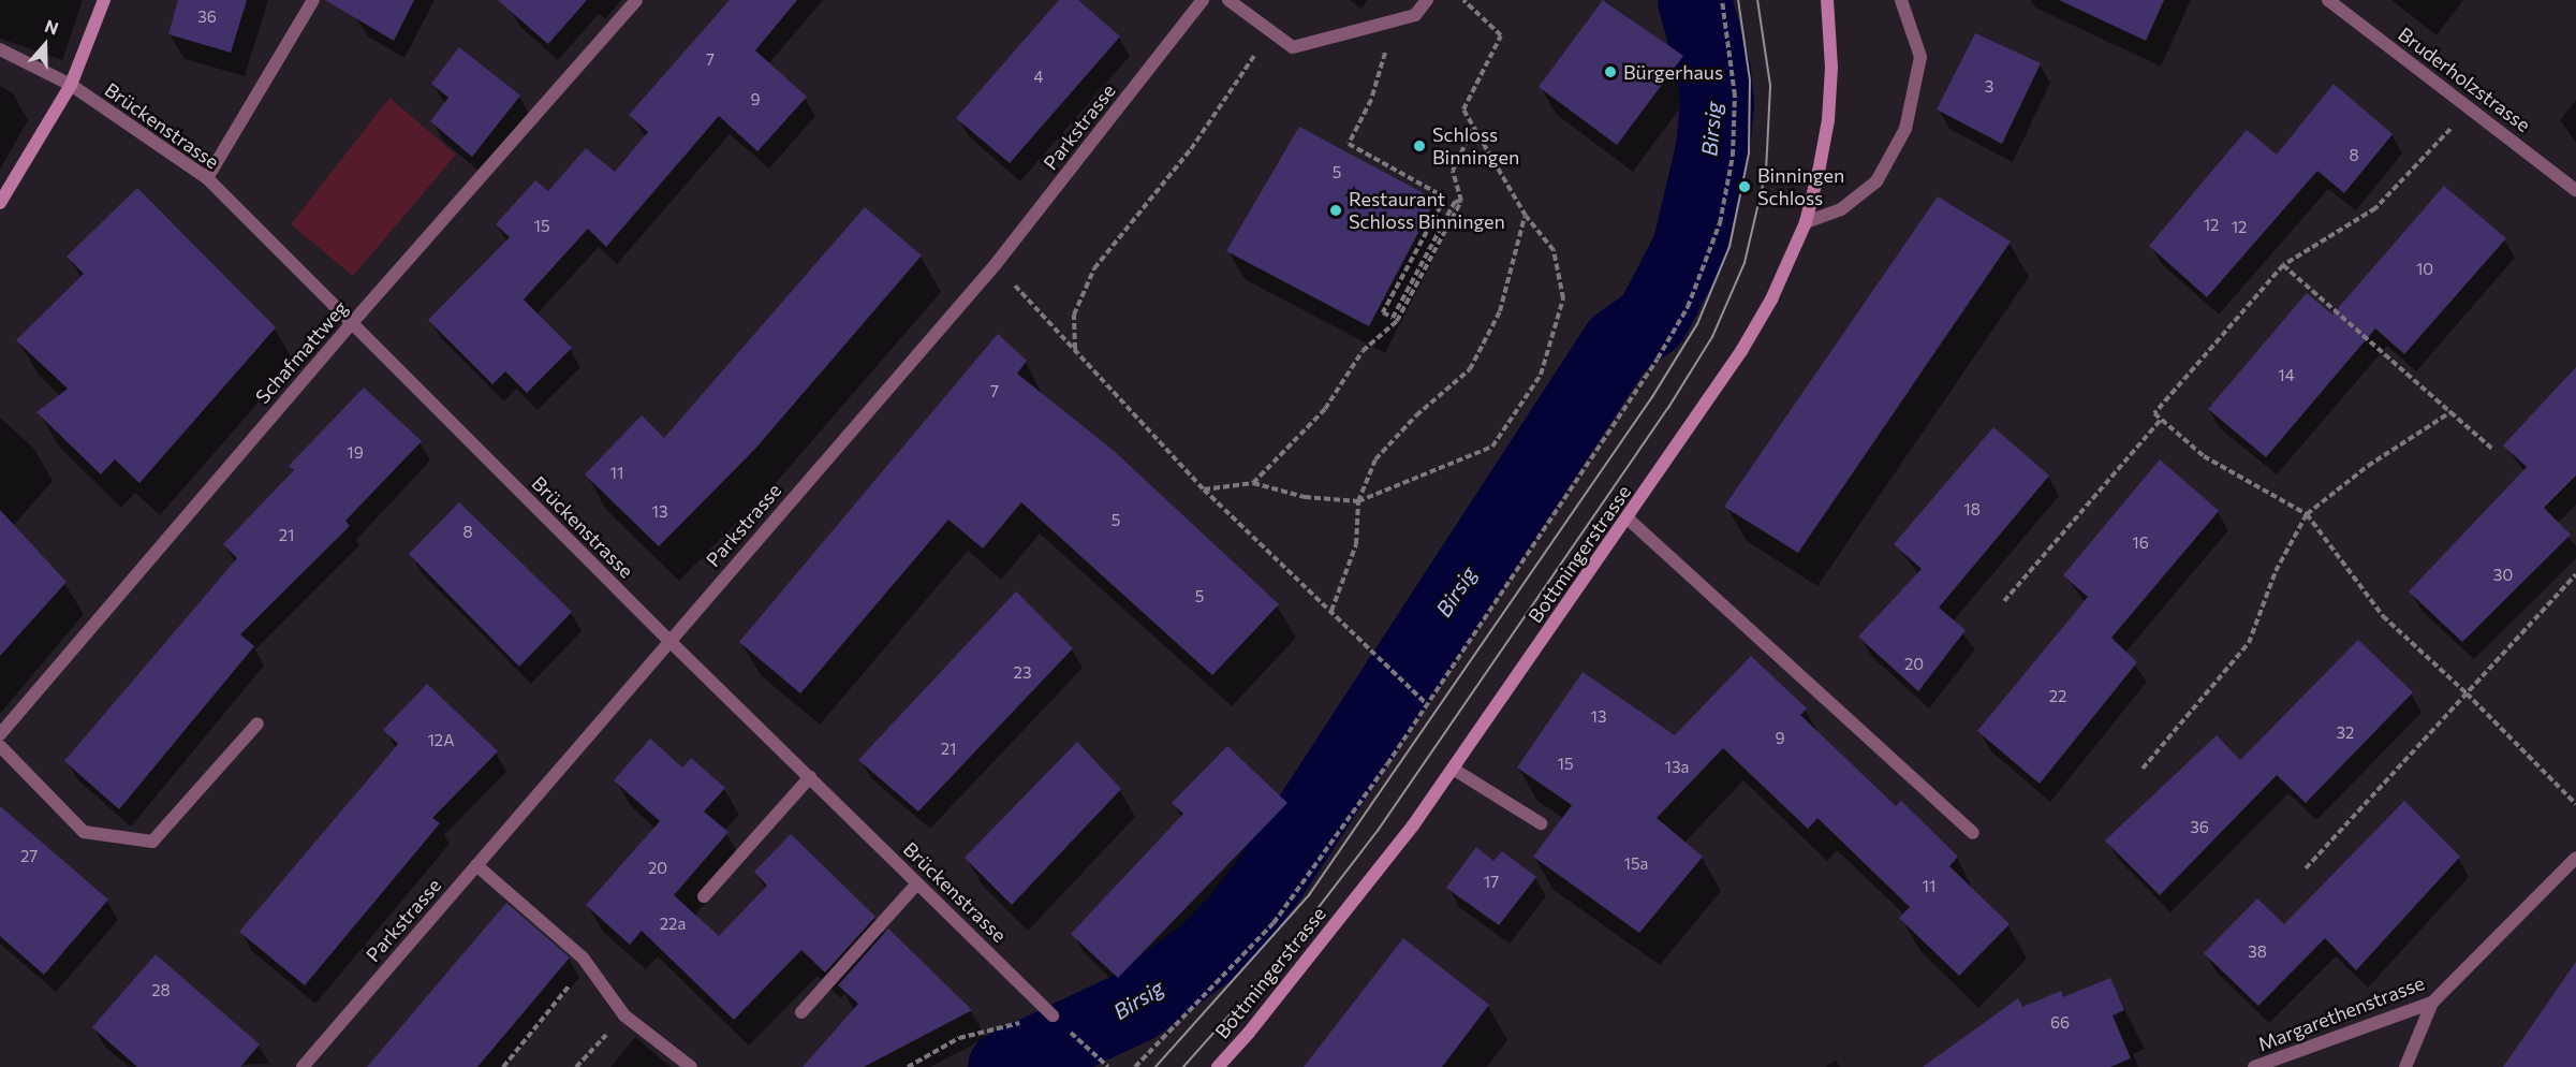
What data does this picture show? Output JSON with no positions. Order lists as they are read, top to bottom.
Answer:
{
  "streets": {
    "main road": ["Bottmingerstrasse"],
    "street": [
      "Bruderholzstrasse",
      "Brückenstrasse",
      "Parkstrasse",
      "Schafmattweg",
      "Margarethenstrasse"
    ]
  },
  "crossings": [
    ["Brückenstrasse", "Parkstrasse"],
    ["Brückenstrasse", "Schafmattweg"]
  ],
  "water": ["Birsig"],
  "places": [
    "Bürgerhaus",
    "Schloss Binningen",
    "Binningen Schloss",
    "Restaurant Schloss Binningen"
  ],
  "house_numbers": [
    "36",
    "7",
    "4",
    "3",
    "9",
    "8",
    "5",
    "12",
    "15",
    "12",
    "10",
    "14",
    "7",
    "19",
    "11",
    "18",
    "13",
    "5",
    "8",
    "21",
    "16",
    "30",
    "5",
    "20",
    "23",
    "22",
    "13",
    "32",
    "9",
    "12A",
    "21",
    "15",
    "13a",
    "36",
    "27",
    "15a",
    "20",
    "17",
    "11",
    "22a",
    "38",
    "28",
    "66"
  ],
  "north": "top"
}
